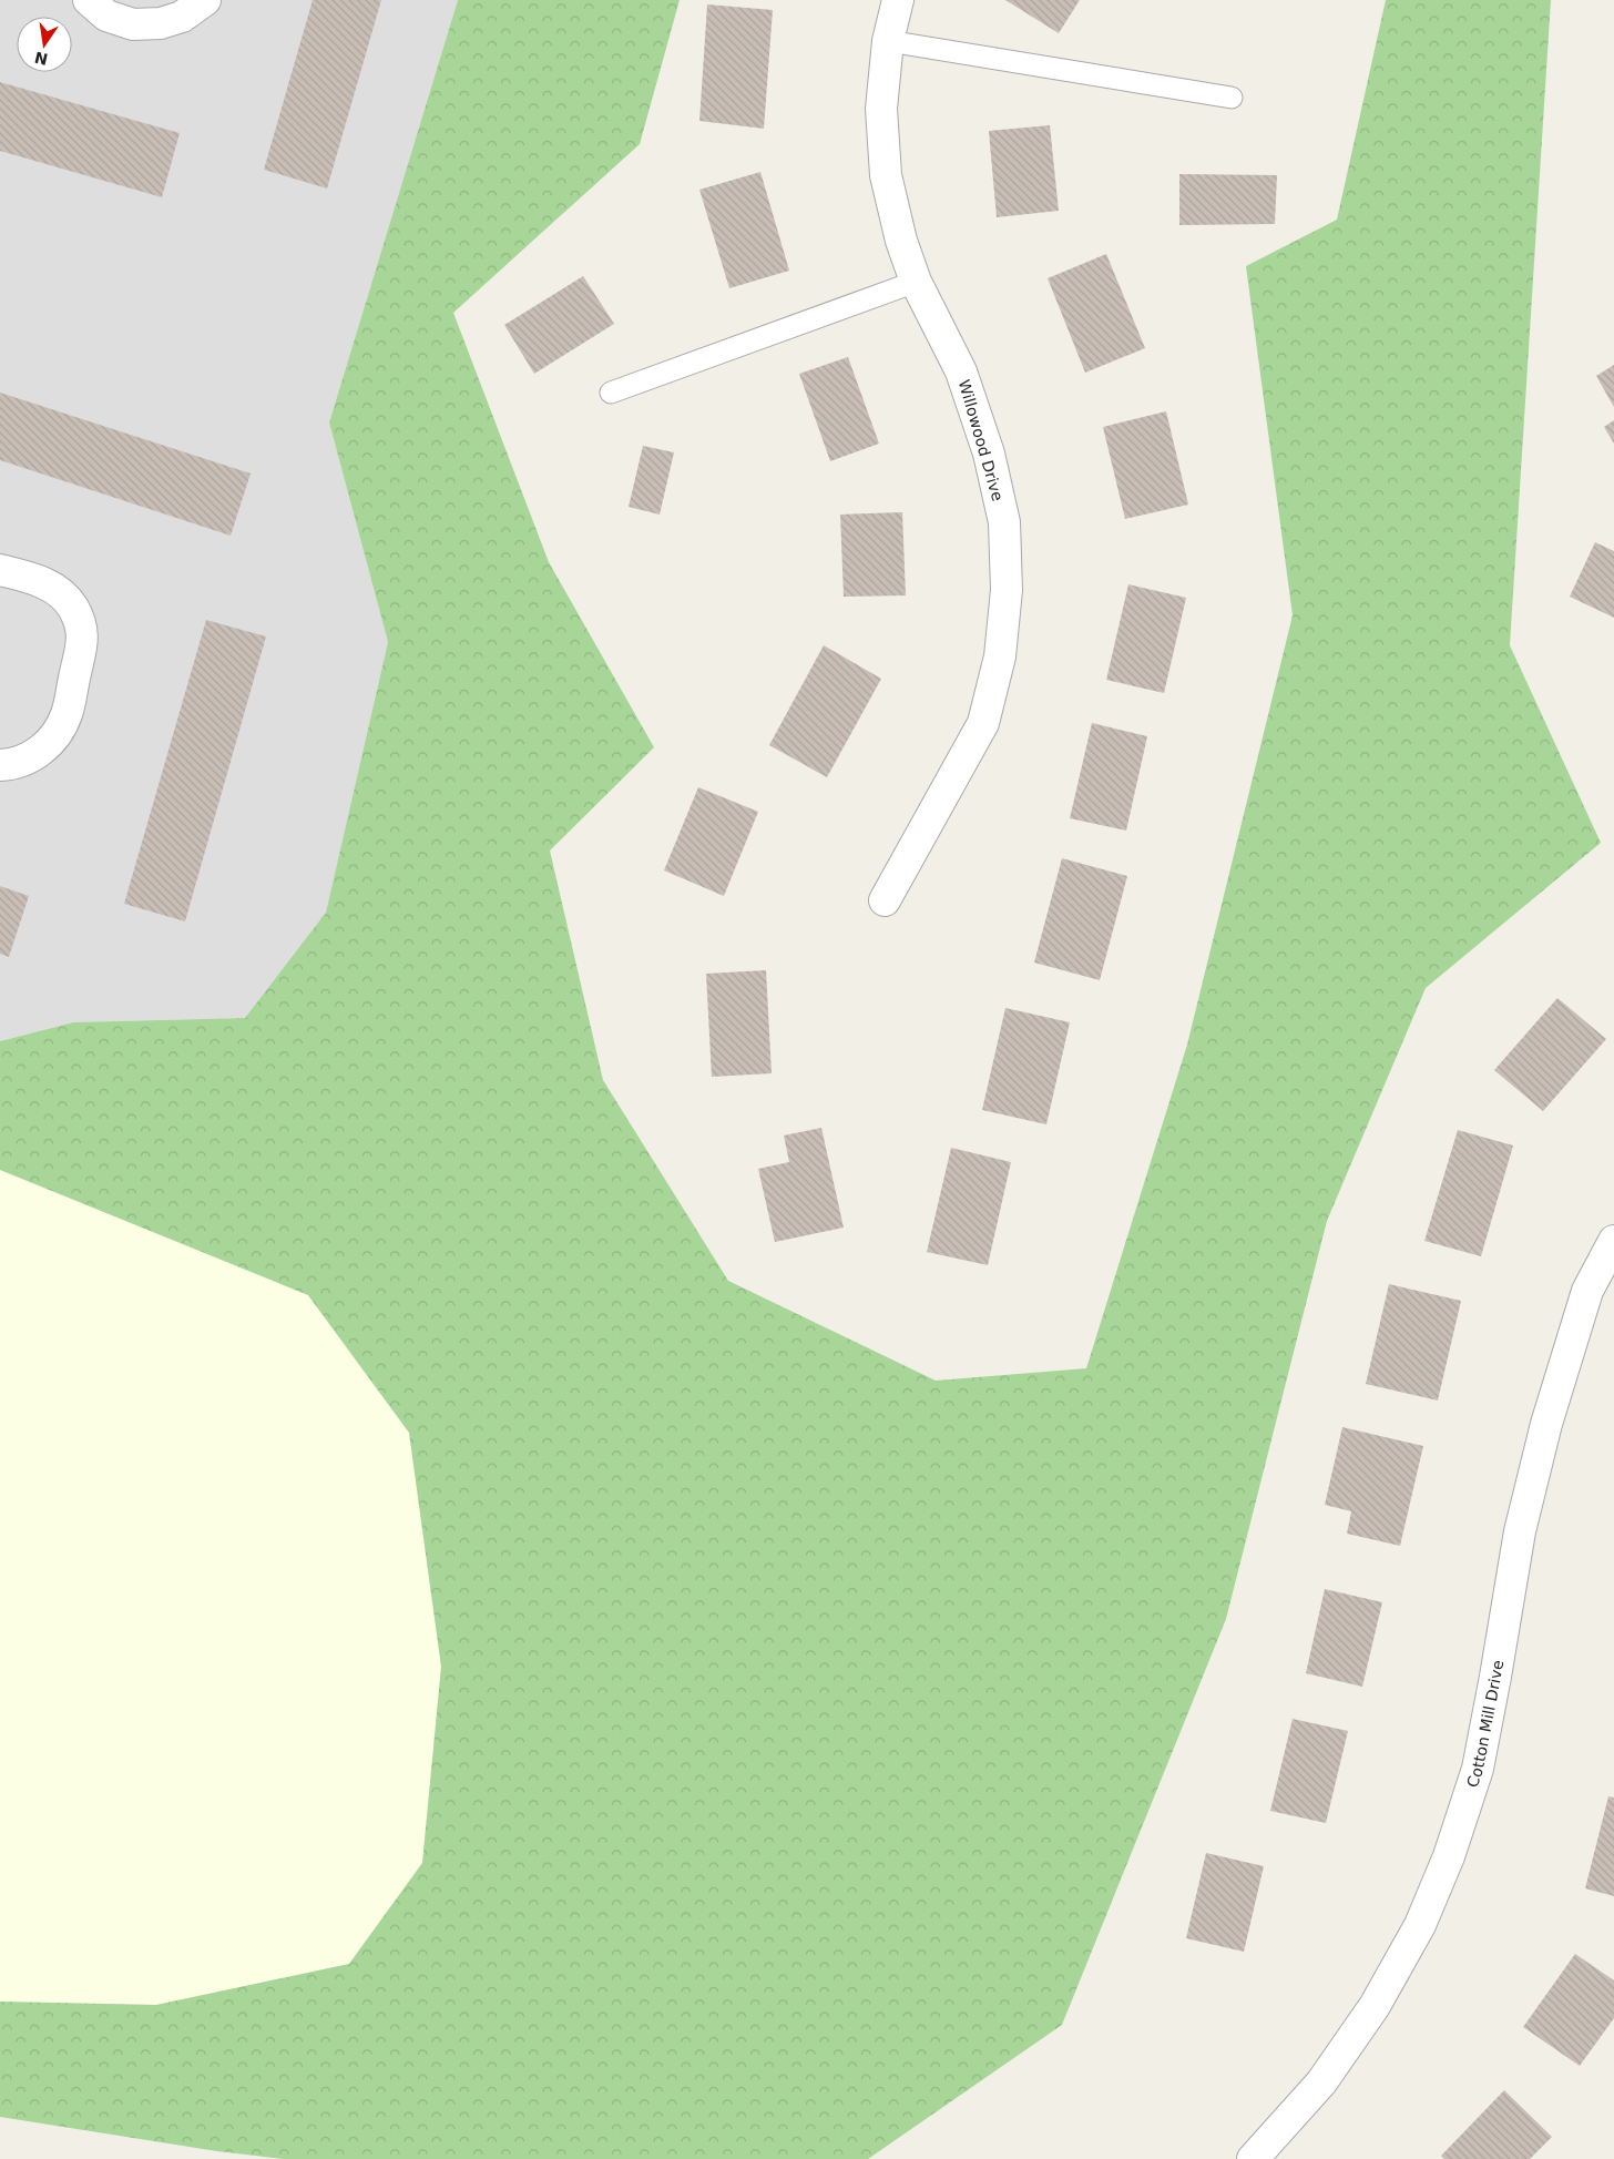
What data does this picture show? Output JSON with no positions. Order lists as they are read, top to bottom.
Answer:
{
  "streets": {
    "street": ["Willowood Drive", "Cotton Mill Drive"]
  },
  "north": "bottom"
}
